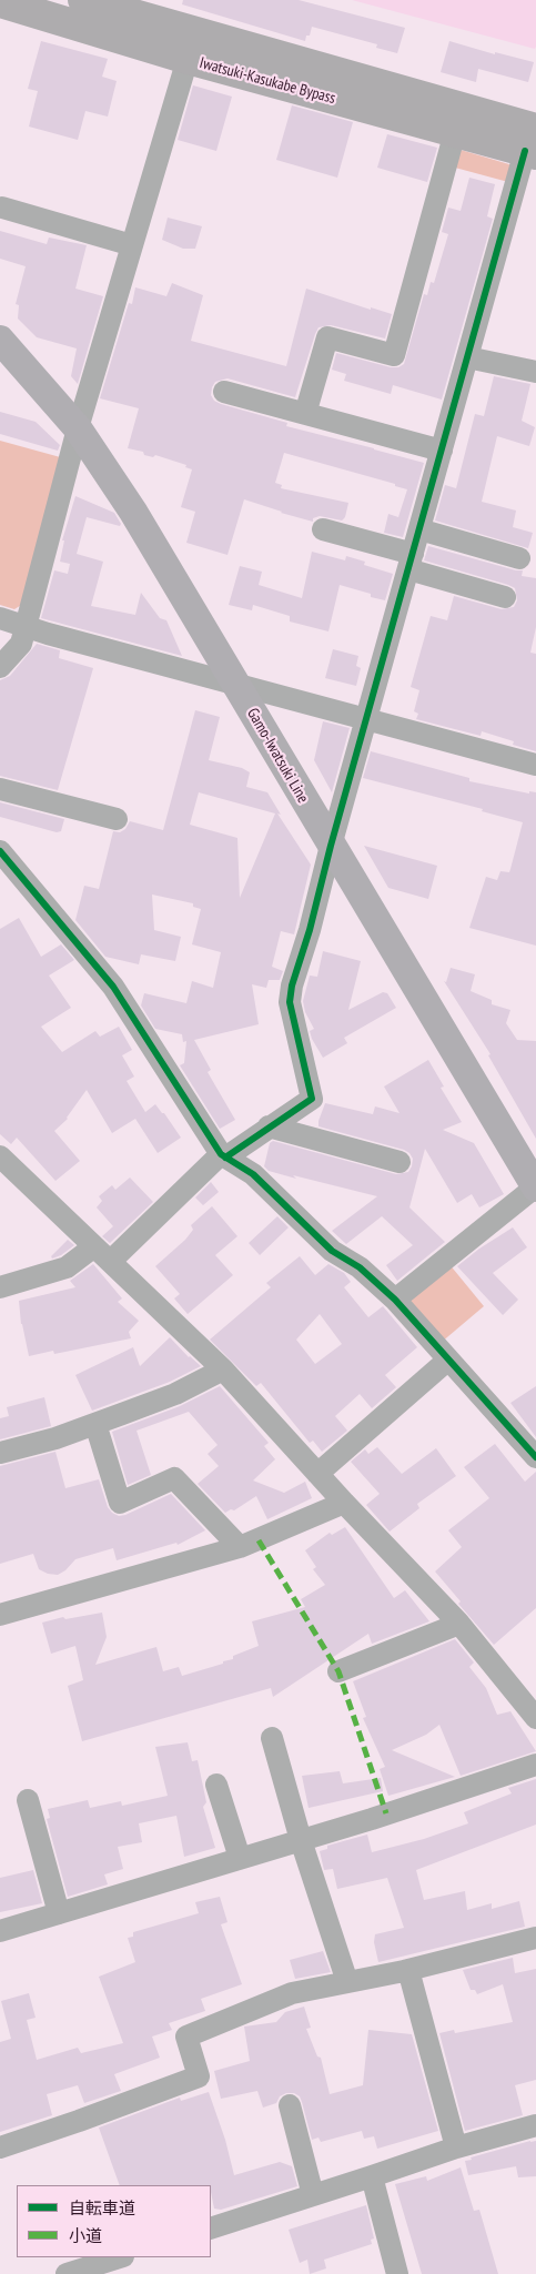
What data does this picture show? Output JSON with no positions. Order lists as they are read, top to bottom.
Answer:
{
  "streets": {
    "highway": ["Iwatsuki-Kasukabe Bypass"],
    "main road": ["Gamo-Iwatsuki Line"]
  },
  "legend": ["自転車道", "小道"]
}
